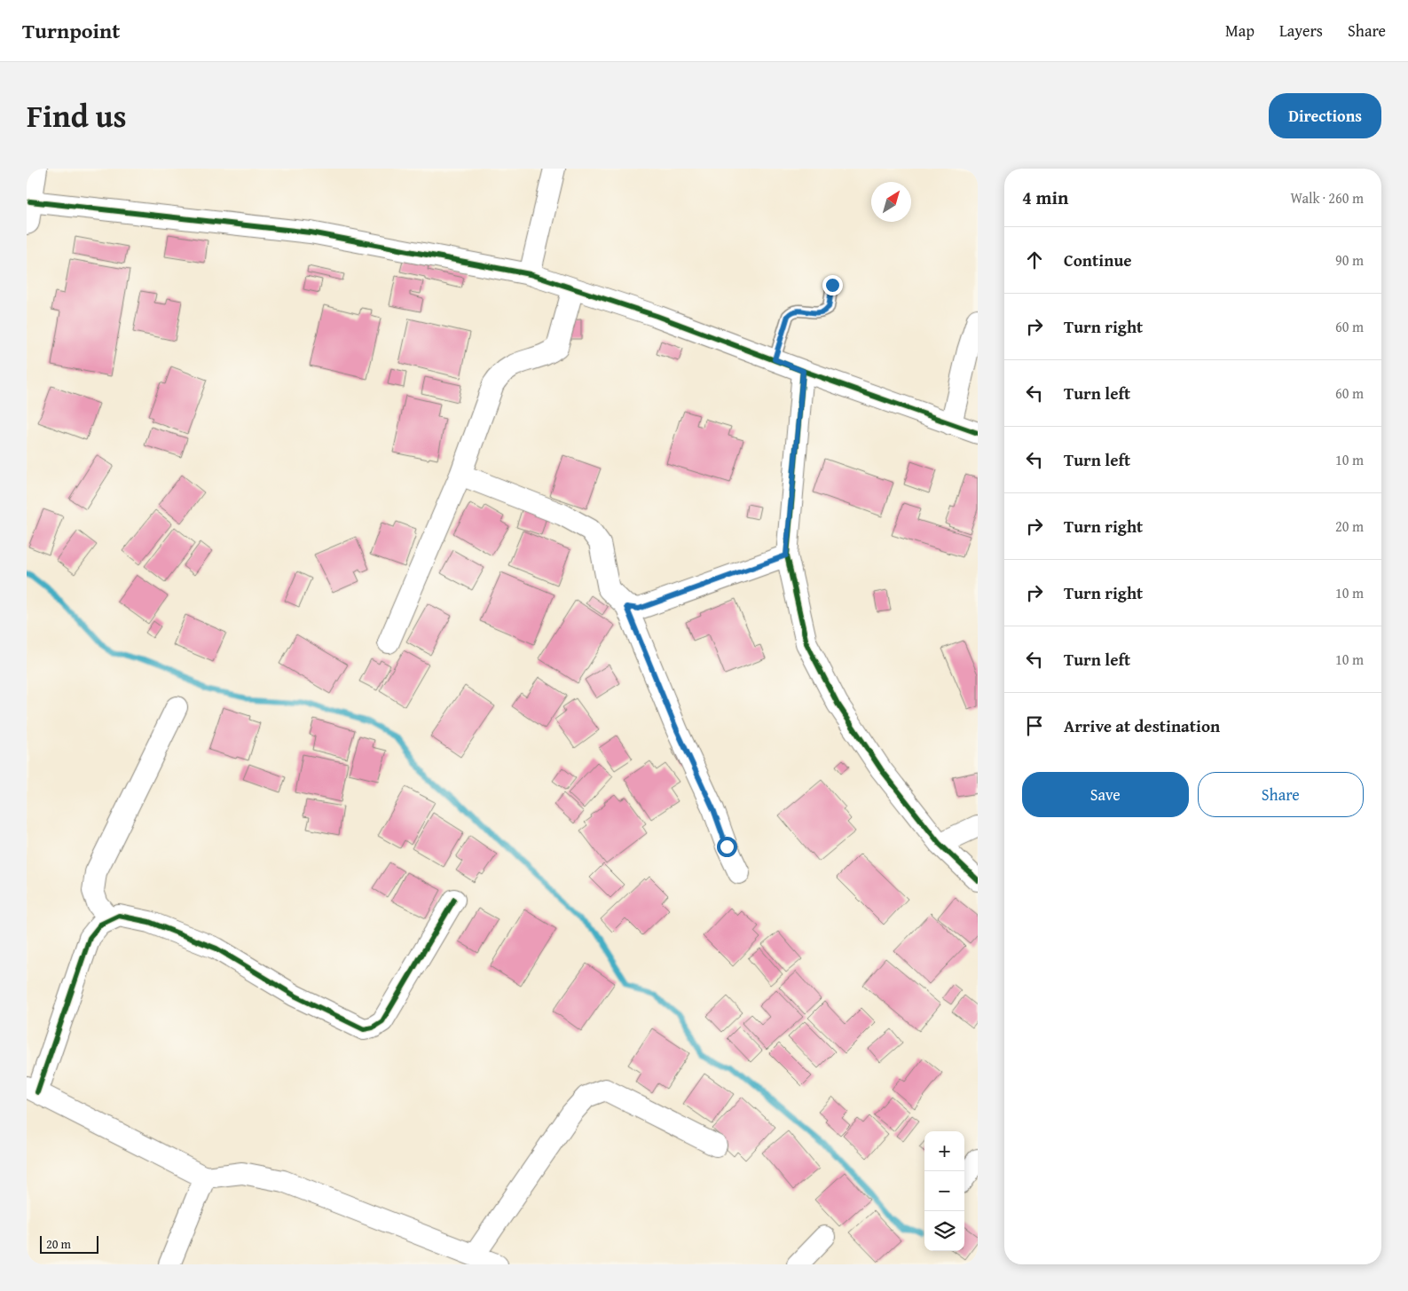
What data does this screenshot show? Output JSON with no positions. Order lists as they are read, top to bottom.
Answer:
{
  "scale_bar": "20 m",
  "north": "top right",
  "page": {
    "header": "Turnpoint",
    "nav": ["Map", "Layers", "Share"],
    "title": "Find us",
    "buttons": [
      "Directions",
      ["Save", "Share"]
    ],
    "heading": ["4 min", "Walk · 260 m"],
    "list": [
      ["Continue", "90 m"],
      ["Turn right", "60 m"],
      ["Turn left", "60 m"],
      ["Turn left", "10 m"],
      ["Turn right", "20 m"],
      ["Turn right", "10 m"],
      ["Turn left", "10 m"],
      "Arrive at destination"
    ],
    "map_buttons": ["+", "−"],
    "scale": "20 m"
  }
}
